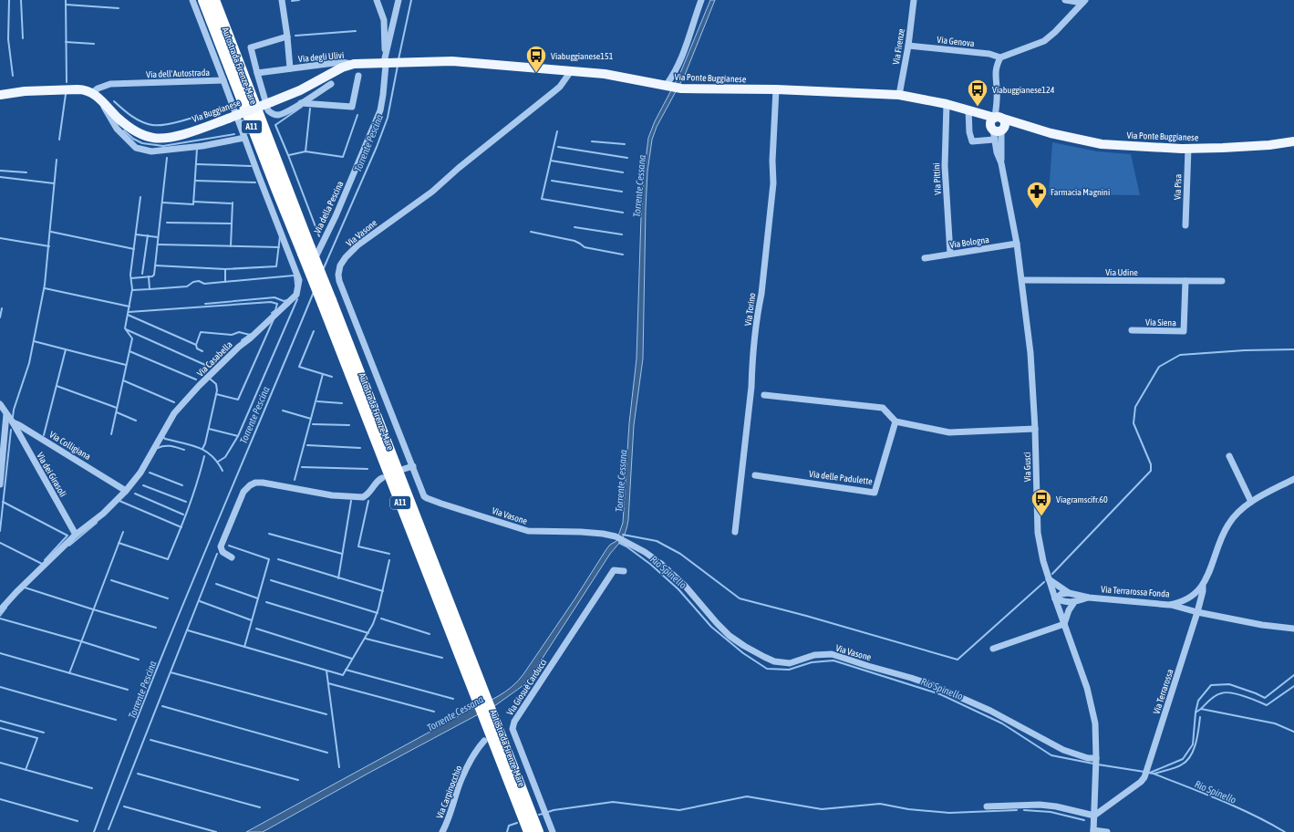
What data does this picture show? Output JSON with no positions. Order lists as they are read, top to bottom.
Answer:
{
  "streets": {
    "highway": ["Autostrada Firenze-Mare", "A11"],
    "main road": ["Via Ponte Buggianese", "Via Buggianese"],
    "street": [
      "Via Genova",
      "Via Firenze",
      "Via degli Ulivi",
      "Via dell'Autostrada",
      "Via Pittini",
      "Via Pisa",
      "Via della Pescina",
      "Via Vasone",
      "Via Bologna",
      "Via Udine",
      "Via Torino",
      "Via Siena",
      "Via Casabella",
      "Via Colligiana",
      "Via Gusci",
      "Via dei Girasoli",
      "Via delle Padulette",
      "Via Terrarossa Fonda",
      "Via Giosuè Carducci",
      "Via Terrarossa",
      "Via Carpinocchio"
    ]
  },
  "crossings": [
    ["Via Genova", "Via Firenze"],
    ["Via Firenze", "Via Ponte Buggianese"],
    ["Via degli Ulivi", "Via Buggianese"],
    ["Via dell'Autostrada", "Via Buggianese"],
    ["Via Ponte Buggianese", "Via Buggianese"],
    ["Via Ponte Buggianese", "Via Pittini"],
    ["Via Ponte Buggianese", "Via Pisa"],
    ["Via Ponte Buggianese", "Via Vasone"],
    ["Via Ponte Buggianese", "Via Torino"],
    ["Via Buggianese", "Via della Pescina"],
    ["Via Pittini", "Via Bologna"],
    ["Via della Pescina", "Via Casabella"],
    ["Via Vasone", "Via Gusci"],
    ["Via Bologna", "Via Gusci"],
    ["Via Udine", "Via Siena"],
    ["Via Udine", "Via Gusci"],
    ["Via Casabella", "Via Colligiana"],
    ["Via Casabella", "Via dei Girasoli"],
    ["Via Colligiana", "Via dei Girasoli"],
    ["Via Gusci", "Via Terrarossa"],
    ["Via Terrarossa Fonda", "Via Terrarossa"]
  ],
  "water": ["Torrente Pescina", "Torrente Cessana", "Rio Spinello"],
  "places": {
    "bus stop": ["Viabuggianese151", "Viabuggianese124", "Viagramscifr.60"],
    "pharmacy": ["Farmacia Magnini"]
  }
}
